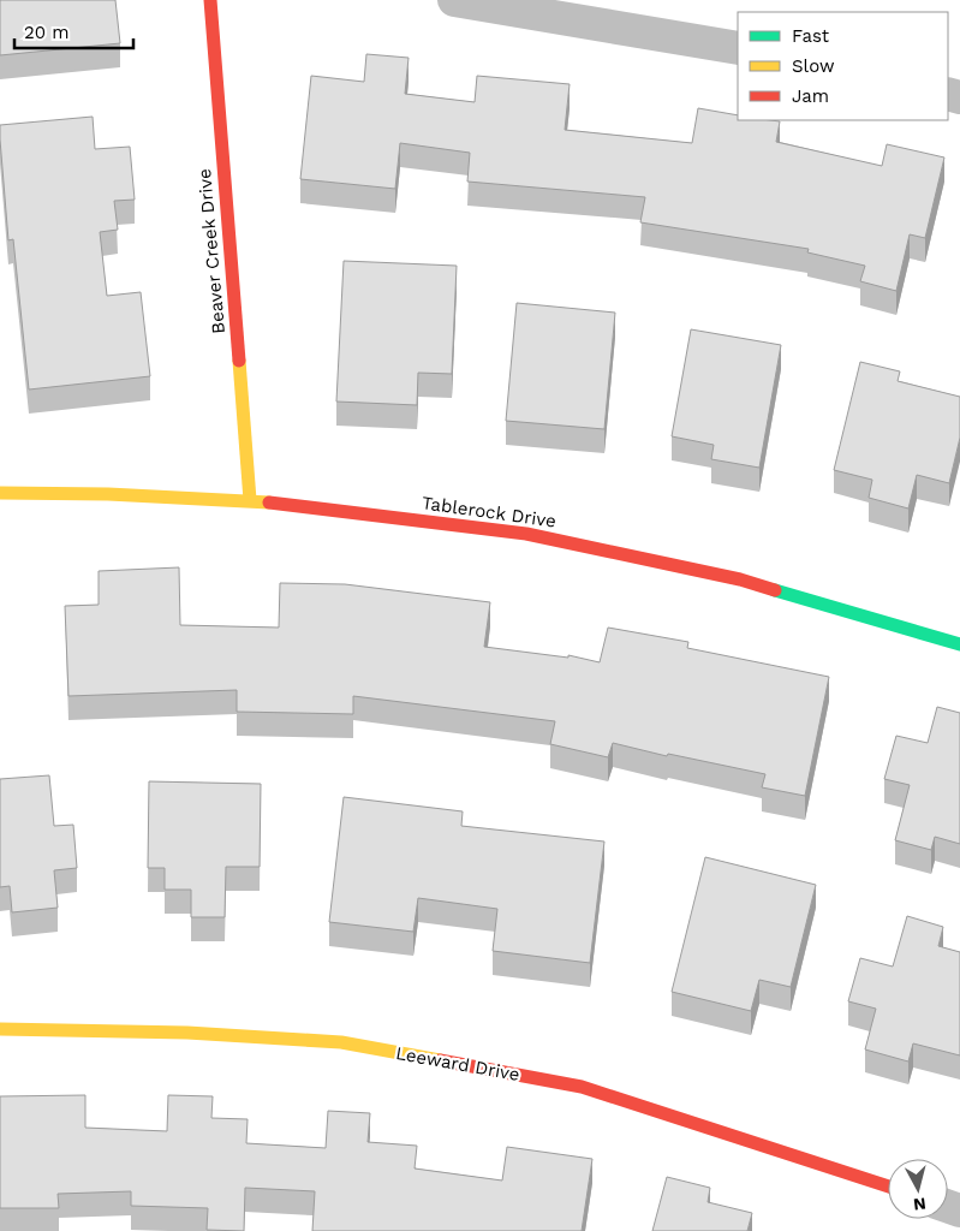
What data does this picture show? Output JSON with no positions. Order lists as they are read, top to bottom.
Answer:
{
  "streets": {
    "street": ["Beaver Creek Drive", "Tablerock Drive", "Leeward Drive"]
  },
  "crossings": [
    ["Beaver Creek Drive", "Tablerock Drive"]
  ],
  "legend": ["Fast", "Slow", "Jam"],
  "scale_bar": "20 m",
  "north": "bottom"
}
